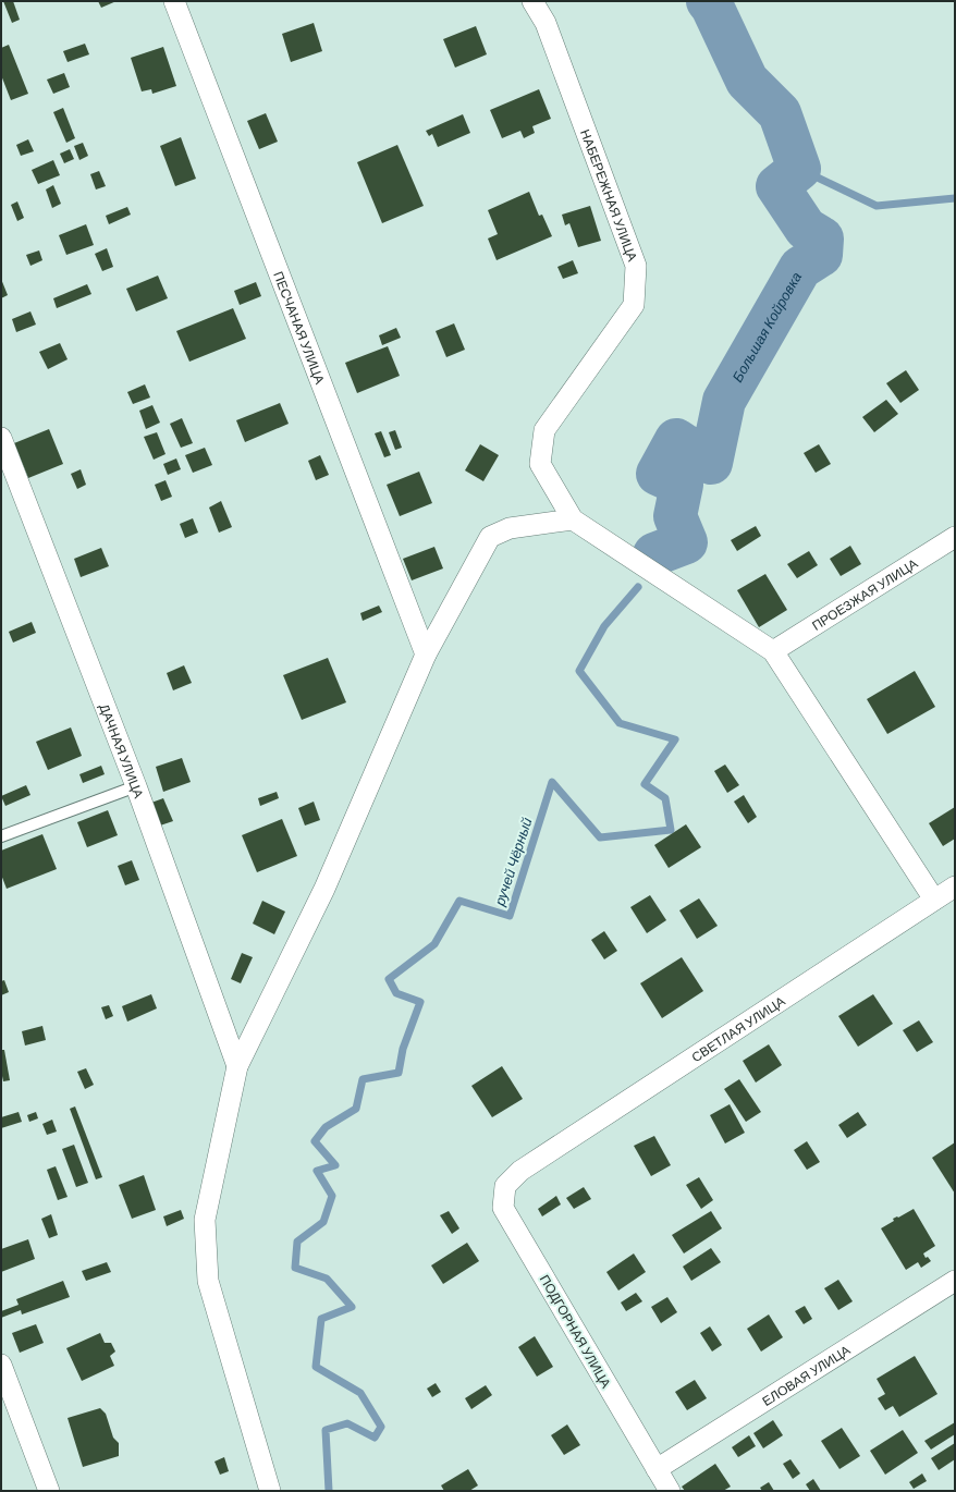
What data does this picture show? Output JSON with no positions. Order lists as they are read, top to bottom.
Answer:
{
  "streets": {
    "street": [
      "НАБЕРЕЖНАЯ УЛИЦА",
      "ПЕСЧАНАЯ УЛИЦА",
      "ПРОЕЗЖАЯ УЛИЦА",
      "ДАЧНАЯ УЛИЦА",
      "СВЕТЛАЯ УЛИЦА",
      "ПОДГОРНАЯ УЛИЦА",
      "ЕЛОВАЯ УЛИЦА"
    ]
  },
  "crossings": [
    ["СВЕТЛАЯ УЛИЦА", "ПОДГОРНАЯ УЛИЦА"],
    ["ПОДГОРНАЯ УЛИЦА", "ЕЛОВАЯ УЛИЦА"]
  ],
  "water": ["Большая Койровка", "ручей Чёрный"]
}
